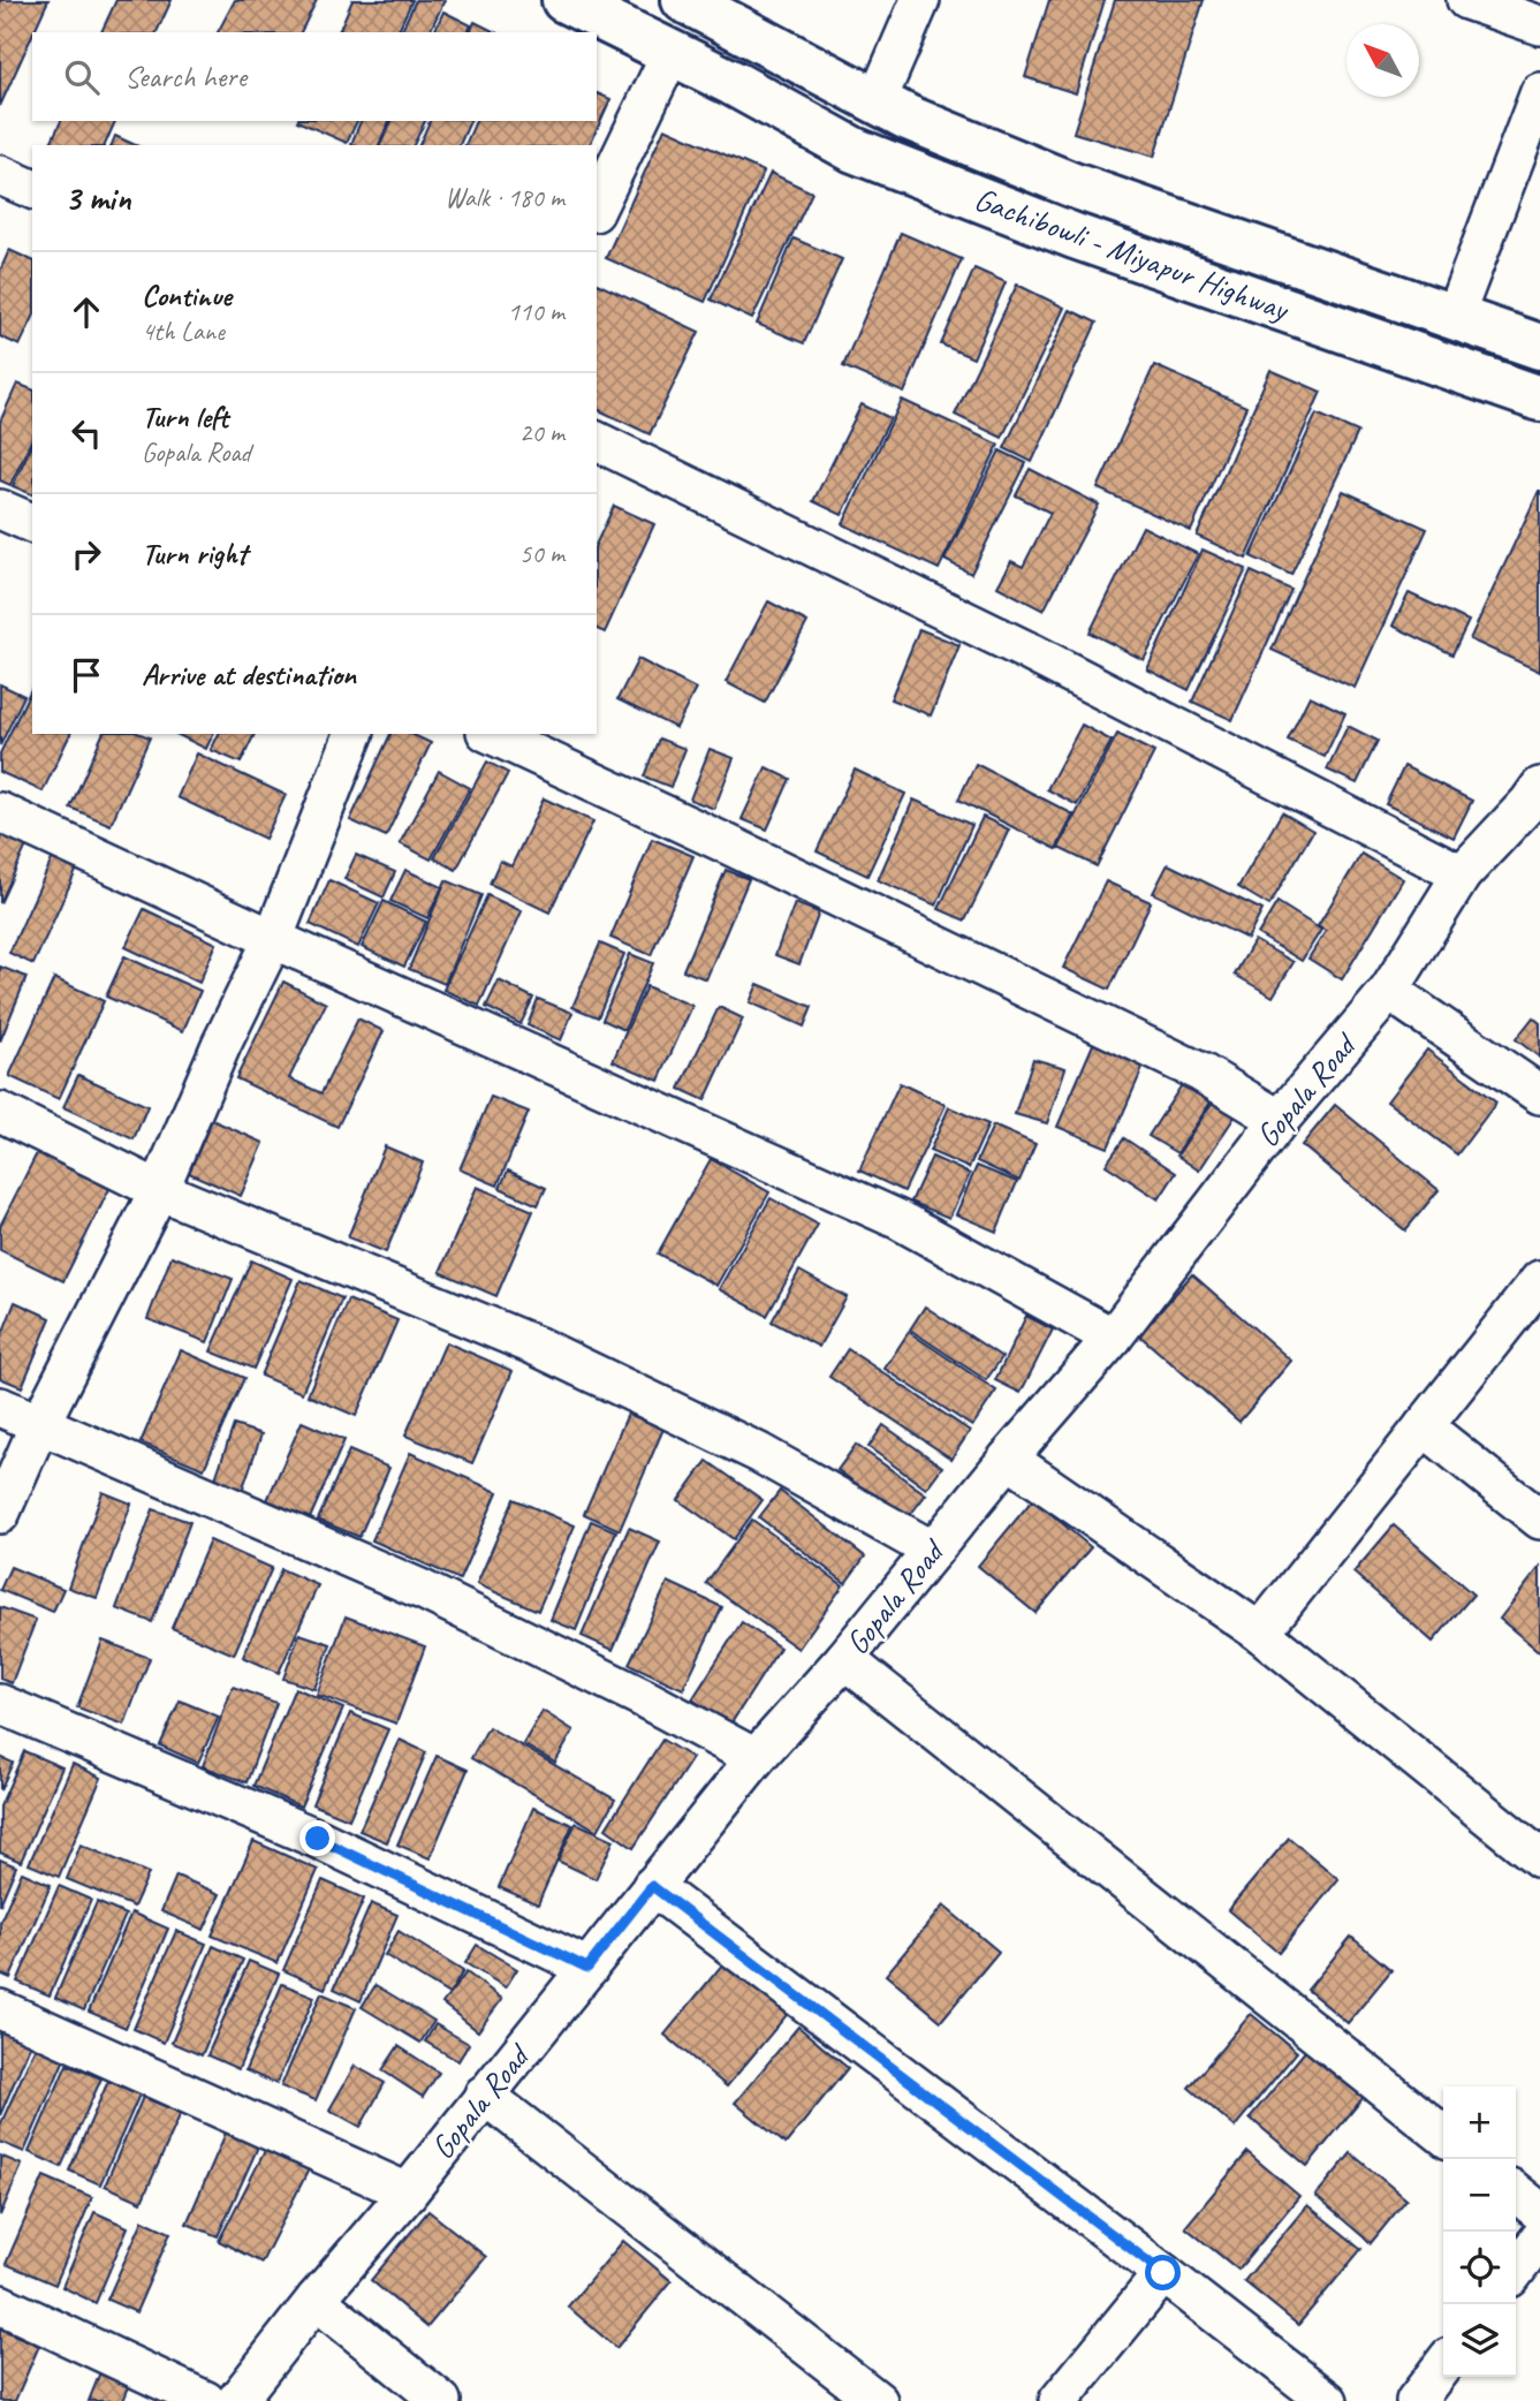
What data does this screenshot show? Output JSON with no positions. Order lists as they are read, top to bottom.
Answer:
{
  "streets": {
    "main road": ["Gachibowli - Miyapur Highway"],
    "street": ["Gopala Road"]
  },
  "north": "top left",
  "page": {
    "search": "Search here",
    "heading": ["3 min", "Walk · 180 m"],
    "list": [
      ["Continue", "4th Lane", "110 m"],
      ["Turn left", "Gopala Road", "20 m"],
      ["Turn right", "50 m"],
      "Arrive at destination"
    ],
    "map_buttons": ["+", "−"]
  }
}
